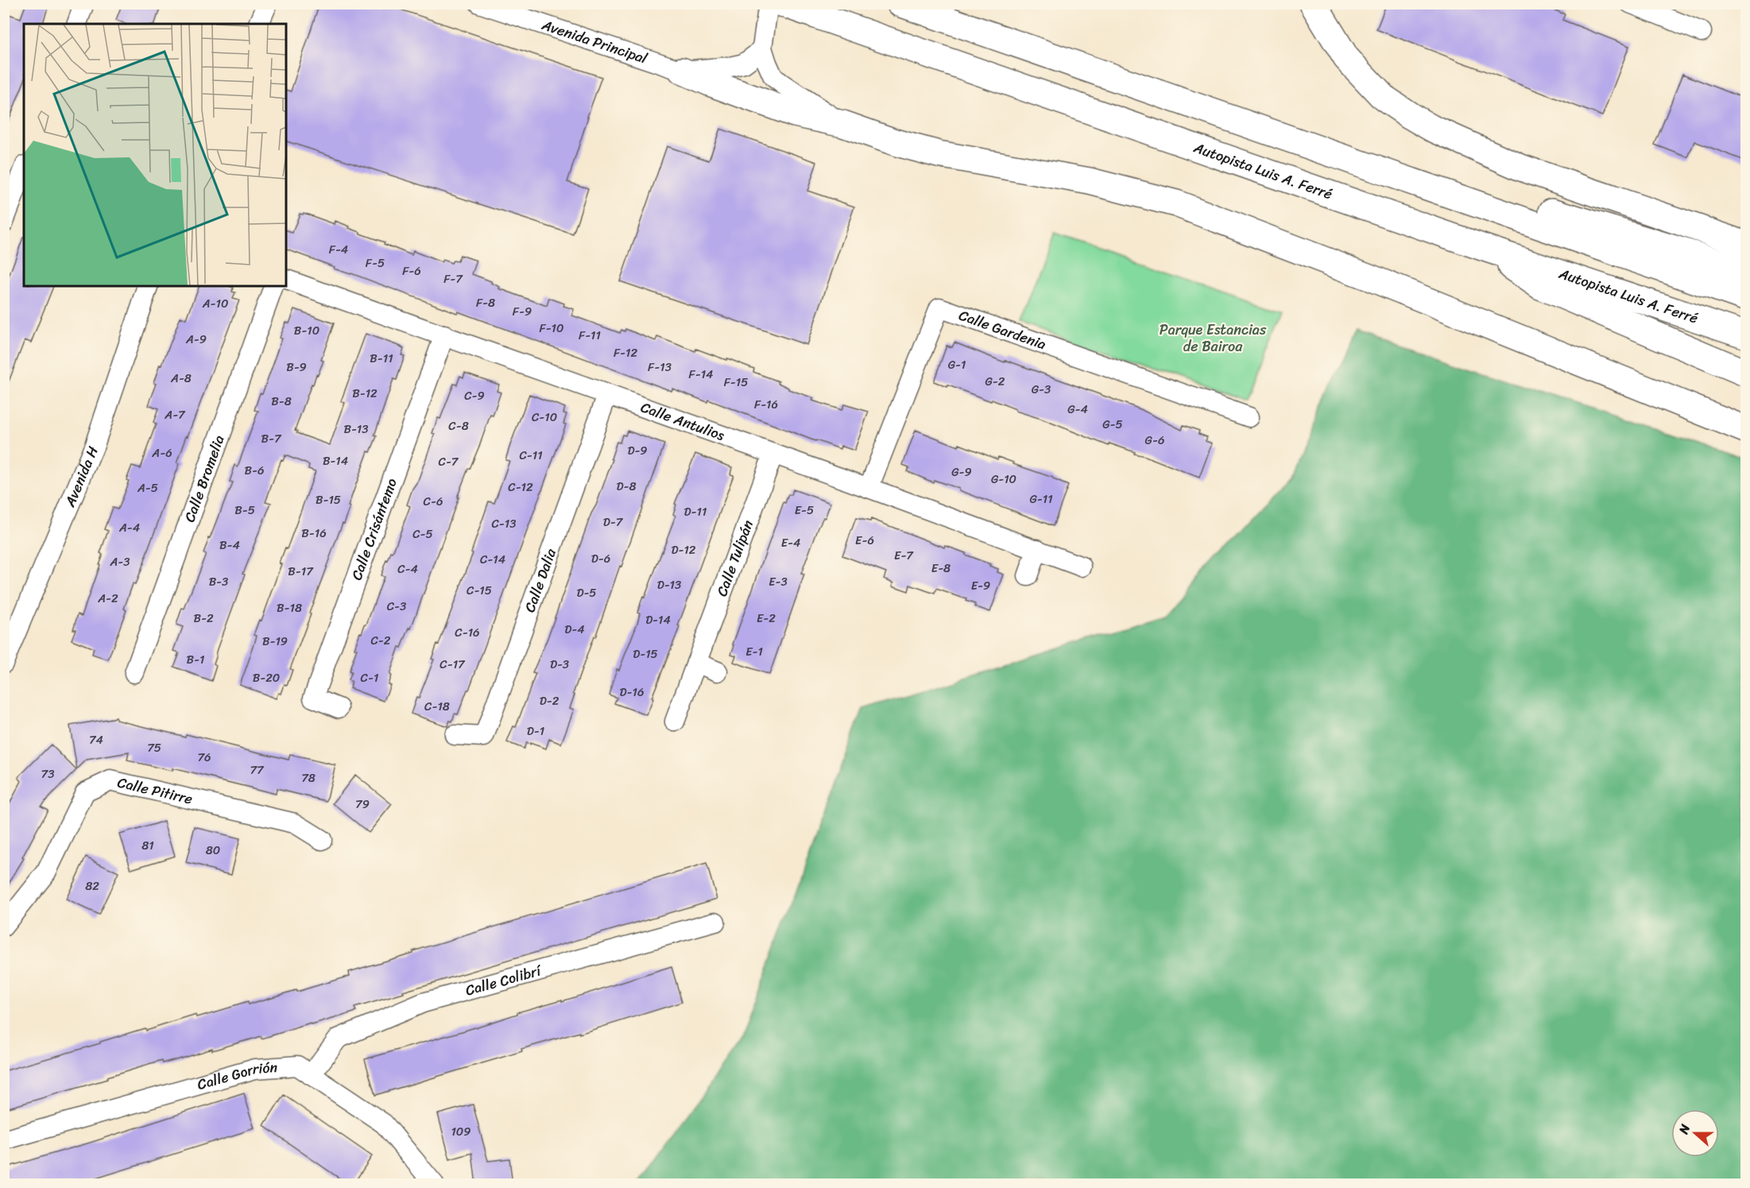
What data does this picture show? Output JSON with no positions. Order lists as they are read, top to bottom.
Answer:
{
  "streets": {
    "highway": ["Autopista Luis A. Ferré"],
    "street": [
      "Avenida Principal",
      "Calle Gardenia",
      "Calle Antulios",
      "Avenida H",
      "Calle Bromelia",
      "Calle Crisántemo",
      "Calle Tulipán",
      "Calle Dalia",
      "Calle Pitirre",
      "Calle Colibrí",
      "Calle Gorrión"
    ]
  },
  "crossings": [
    ["Calle Gardenia", "Calle Antulios"],
    ["Calle Antulios", "Calle Crisántemo"],
    ["Calle Antulios", "Calle Tulipán"],
    ["Calle Antulios", "Calle Dalia"],
    ["Calle Colibrí", "Calle Gorrión"]
  ],
  "parks": ["Parque Estancias de Bairoa"],
  "house_numbers": [
    "F-4",
    "F-5",
    "F-6",
    "F-7",
    "F-8",
    "A-10",
    "F-9",
    "F-10",
    "B-10",
    "F-11",
    "A-9",
    "F-12",
    "B-11",
    "G-1",
    "B-9",
    "F-13",
    "F-14",
    "A-8",
    "G-2",
    "F-15",
    "G-3",
    "B-12",
    "C-9",
    "B-8",
    "F-16",
    "G-4",
    "A-7",
    "C-10",
    "G-5",
    "C-8",
    "B-13",
    "B-7",
    "G-6",
    "D-9",
    "A-6",
    "C-11",
    "B-14",
    "C-7",
    "B-6",
    "G-9",
    "G-10",
    "D-8",
    "C-12",
    "A-5",
    "G-11",
    "B-15",
    "C-6",
    "B-5",
    "E-5",
    "D-11",
    "D-7",
    "C-13",
    "A-4",
    "B-16",
    "C-5",
    "E-6",
    "E-4",
    "B-4",
    "D-12",
    "E-7",
    "D-6",
    "C-14",
    "A-3",
    "E-8",
    "C-4",
    "B-17",
    "B-3",
    "E-3",
    "D-13",
    "E-9",
    "C-15",
    "D-5",
    "A-2",
    "C-3",
    "B-18",
    "B-2",
    "E-2",
    "D-14",
    "D-4",
    "C-16",
    "C-2",
    "B-19",
    "E-1",
    "D-15",
    "B-1",
    "C-17",
    "D-3",
    "B-20",
    "C-1",
    "D-16",
    "D-2",
    "C-18",
    "D-1",
    "74",
    "75",
    "76",
    "77",
    "73",
    "78",
    "79",
    "81",
    "80",
    "82",
    "109"
  ],
  "north": "left"
}
